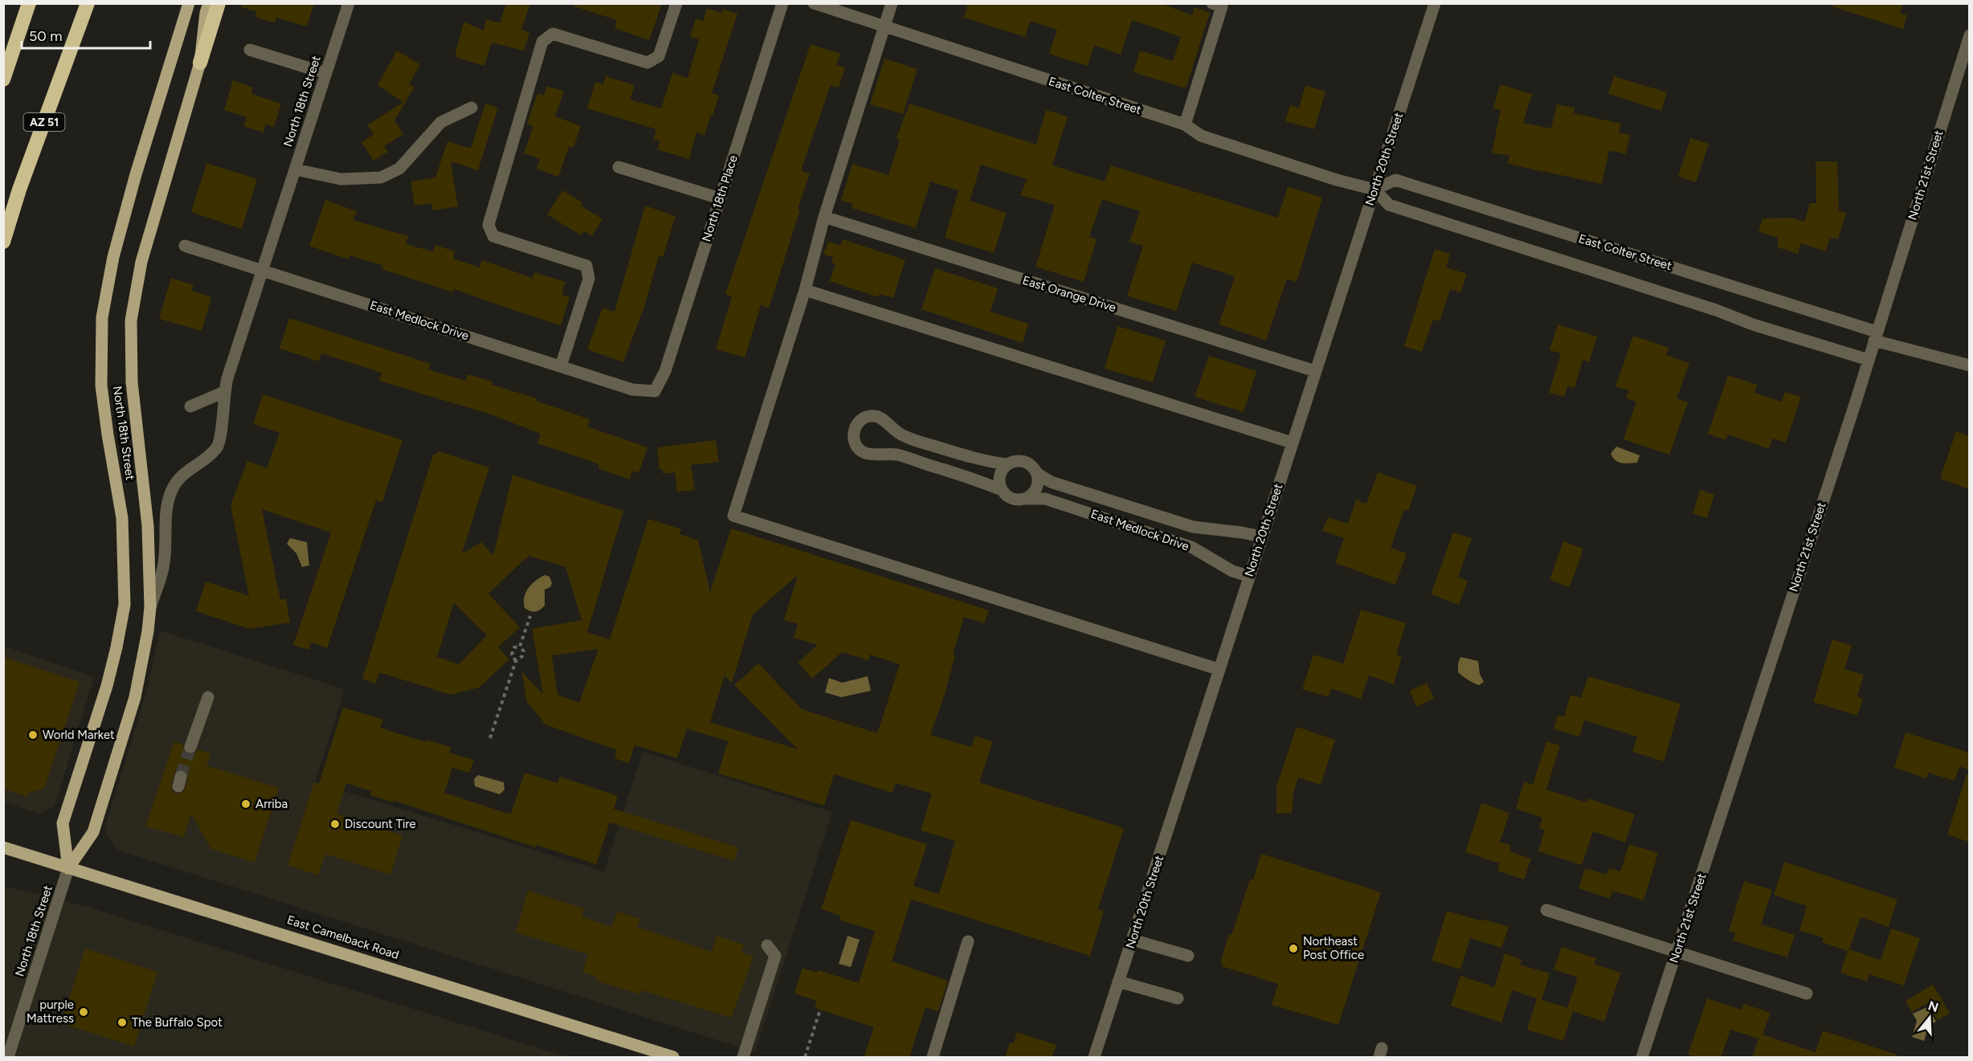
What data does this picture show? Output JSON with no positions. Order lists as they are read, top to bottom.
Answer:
{
  "streets": {
    "highway": ["AZ 51"],
    "main road": ["North 18th Street", "East Camelback Road"],
    "street": [
      "East Colter Street",
      "North 20th Street",
      "North 21st Street",
      "North 18th Place",
      "East Orange Drive",
      "East Medlock Drive"
    ]
  },
  "crossings": [
    ["East Colter Street", "North 20th Street"],
    ["East Colter Street", "North 21st Street"],
    ["North 18th Street", "East Medlock Drive"],
    ["North 18th Street", "East Camelback Road"],
    ["North 20th Street", "East Orange Drive"],
    ["North 20th Street", "East Medlock Drive"],
    ["North 18th Place", "East Medlock Drive"]
  ],
  "places": [
    "World Market",
    "Arriba",
    "Discount Tire",
    "Northeast Post Office",
    "purple Mattress",
    "The Buffalo Spot"
  ],
  "scale_bar": "50 m",
  "north": "top"
}
